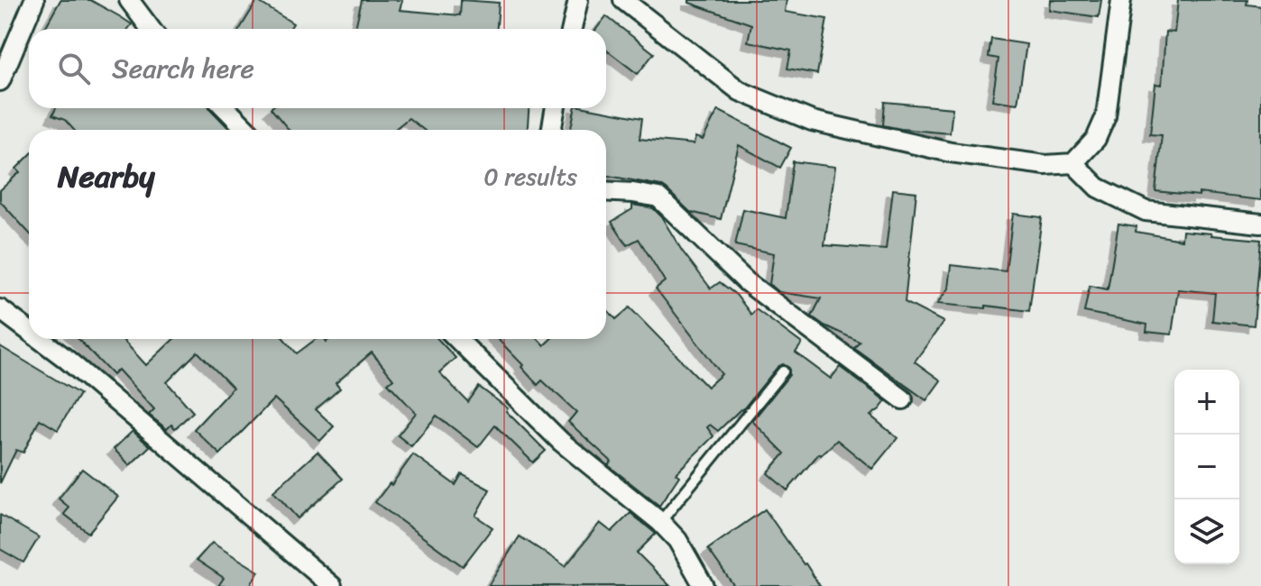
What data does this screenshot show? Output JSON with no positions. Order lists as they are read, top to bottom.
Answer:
{
  "page": {
    "search": "Search here",
    "heading": ["Nearby", "0 results"],
    "map_buttons": ["+", "−"]
  }
}
